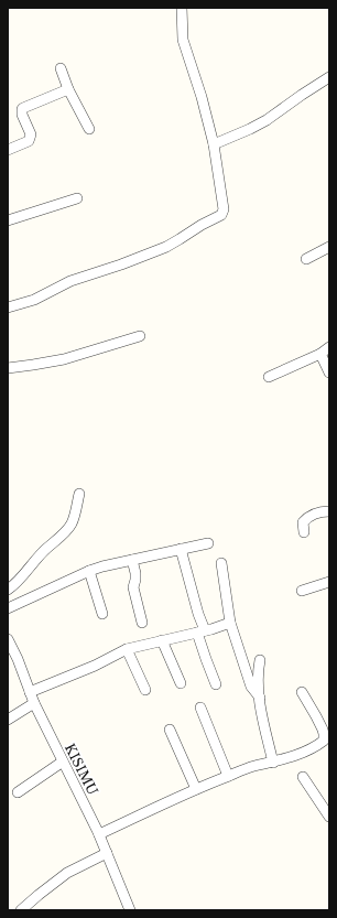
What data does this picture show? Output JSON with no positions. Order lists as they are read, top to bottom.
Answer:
{
  "streets": {
    "street": ["KISIMU"]
  }
}
